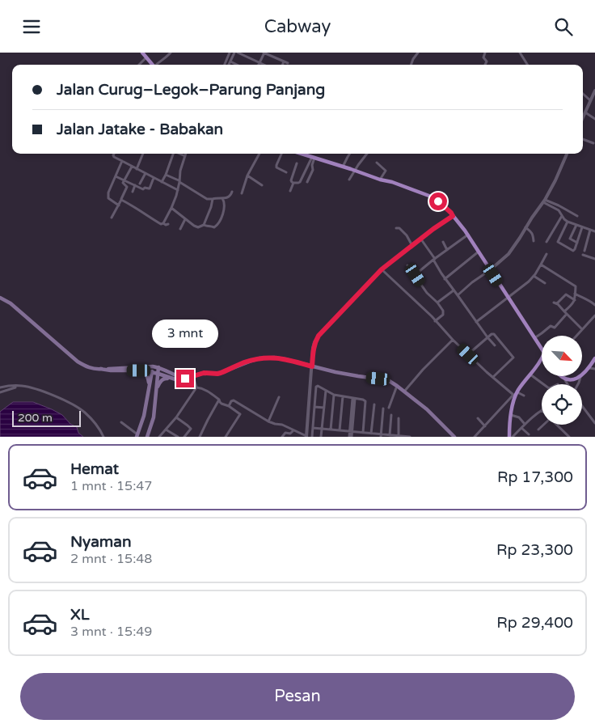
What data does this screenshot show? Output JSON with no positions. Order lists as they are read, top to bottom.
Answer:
{
  "scale_bar": "200 m",
  "north": "bottom right",
  "page": {
    "header": "Cabway",
    "banner": ["Jalan Curug–Legok–Parung Panjang", "Jalan Jatake - Babakan"],
    "bubble": "3 mnt",
    "scale": "200 m",
    "list": [
      {
        "name": "Hemat",
        "note": "1 mnt · 15:47",
        "value": "Rp 17,300"
      },
      {
        "name": "Nyaman",
        "note": "2 mnt · 15:48",
        "value": "Rp 23,300"
      },
      {
        "name": "XL",
        "note": "3 mnt · 15:49",
        "value": "Rp 29,400"
      }
    ],
    "buttons": "Pesan"
  }
}
